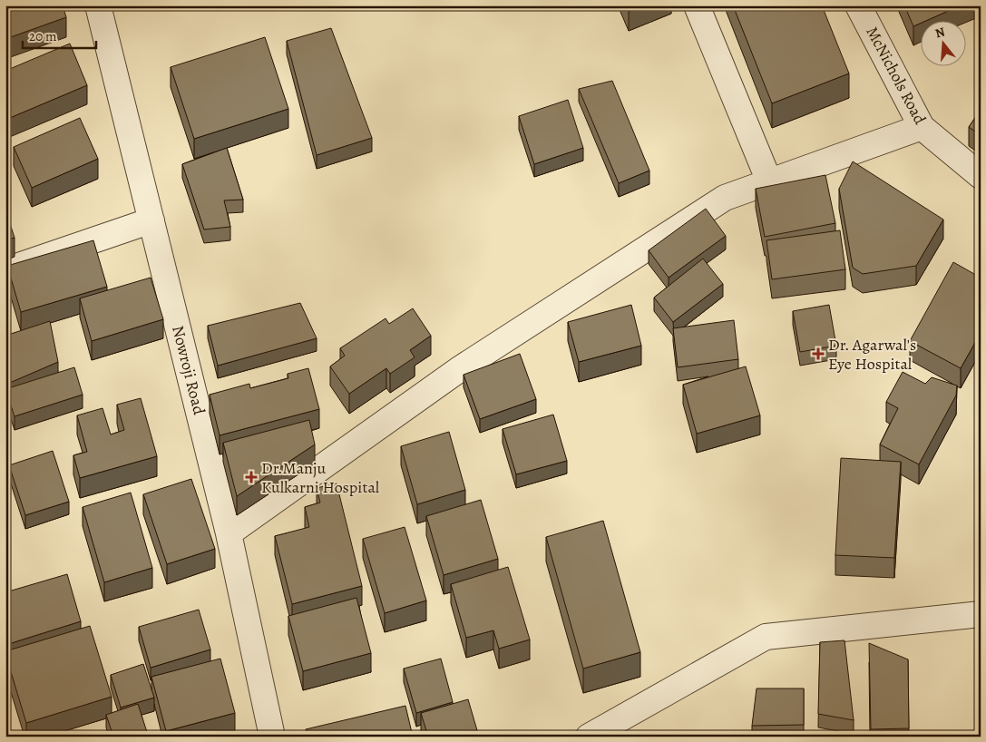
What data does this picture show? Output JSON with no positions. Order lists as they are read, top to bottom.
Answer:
{
  "streets": {
    "street": ["McNichols Road", "Nowroji Road"]
  },
  "places": {
    "health": ["Dr. Agarwal's Eye Hospital", "Dr.Manju Kulkarni Hospital"]
  },
  "scale_bar": "20 m",
  "north": "top"
}
